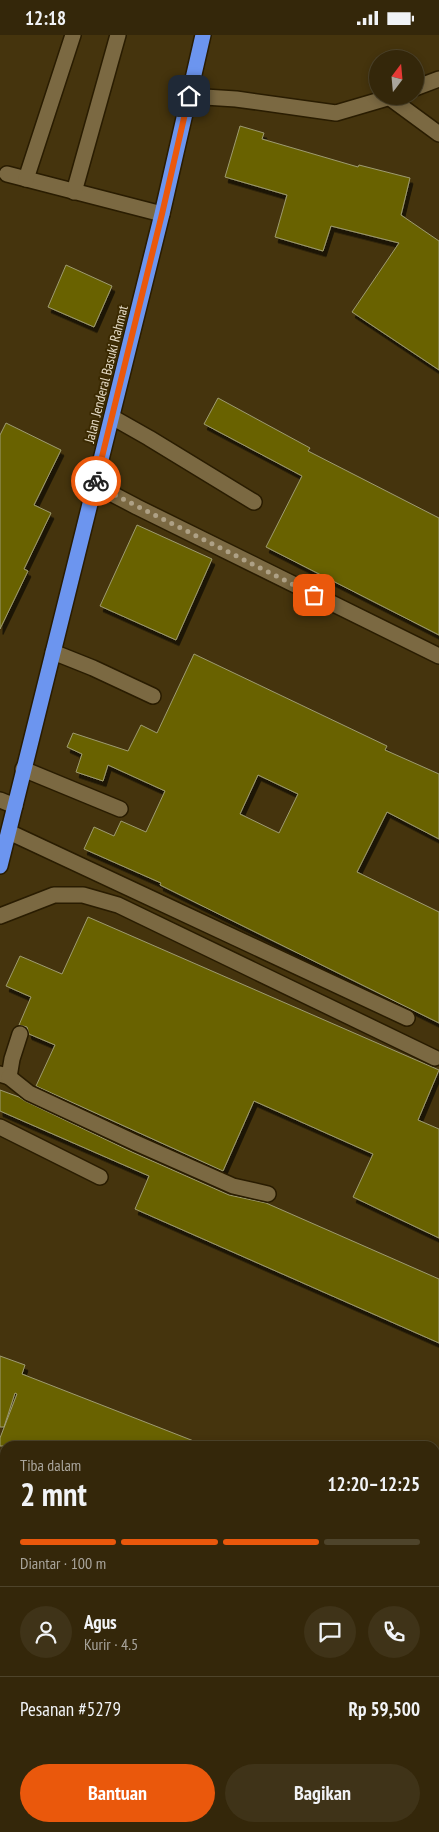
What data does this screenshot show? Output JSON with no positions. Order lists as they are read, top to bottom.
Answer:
{
  "streets": {
    "highway": ["Jalan Jenderal Basuki Rahmat"]
  },
  "north": "top",
  "page": {
    "status": "12:18",
    "heading": ["2 mnt", "Tiba dalam", "12:20–12:25"],
    "panel": [
      "Agus",
      "Kurir · 4.5",
      "Pesanan #5279",
      "Rp 59,500"
    ],
    "bar": "Diantar · 100 m",
    "buttons": ["Bantuan", "Bagikan"]
  }
}
